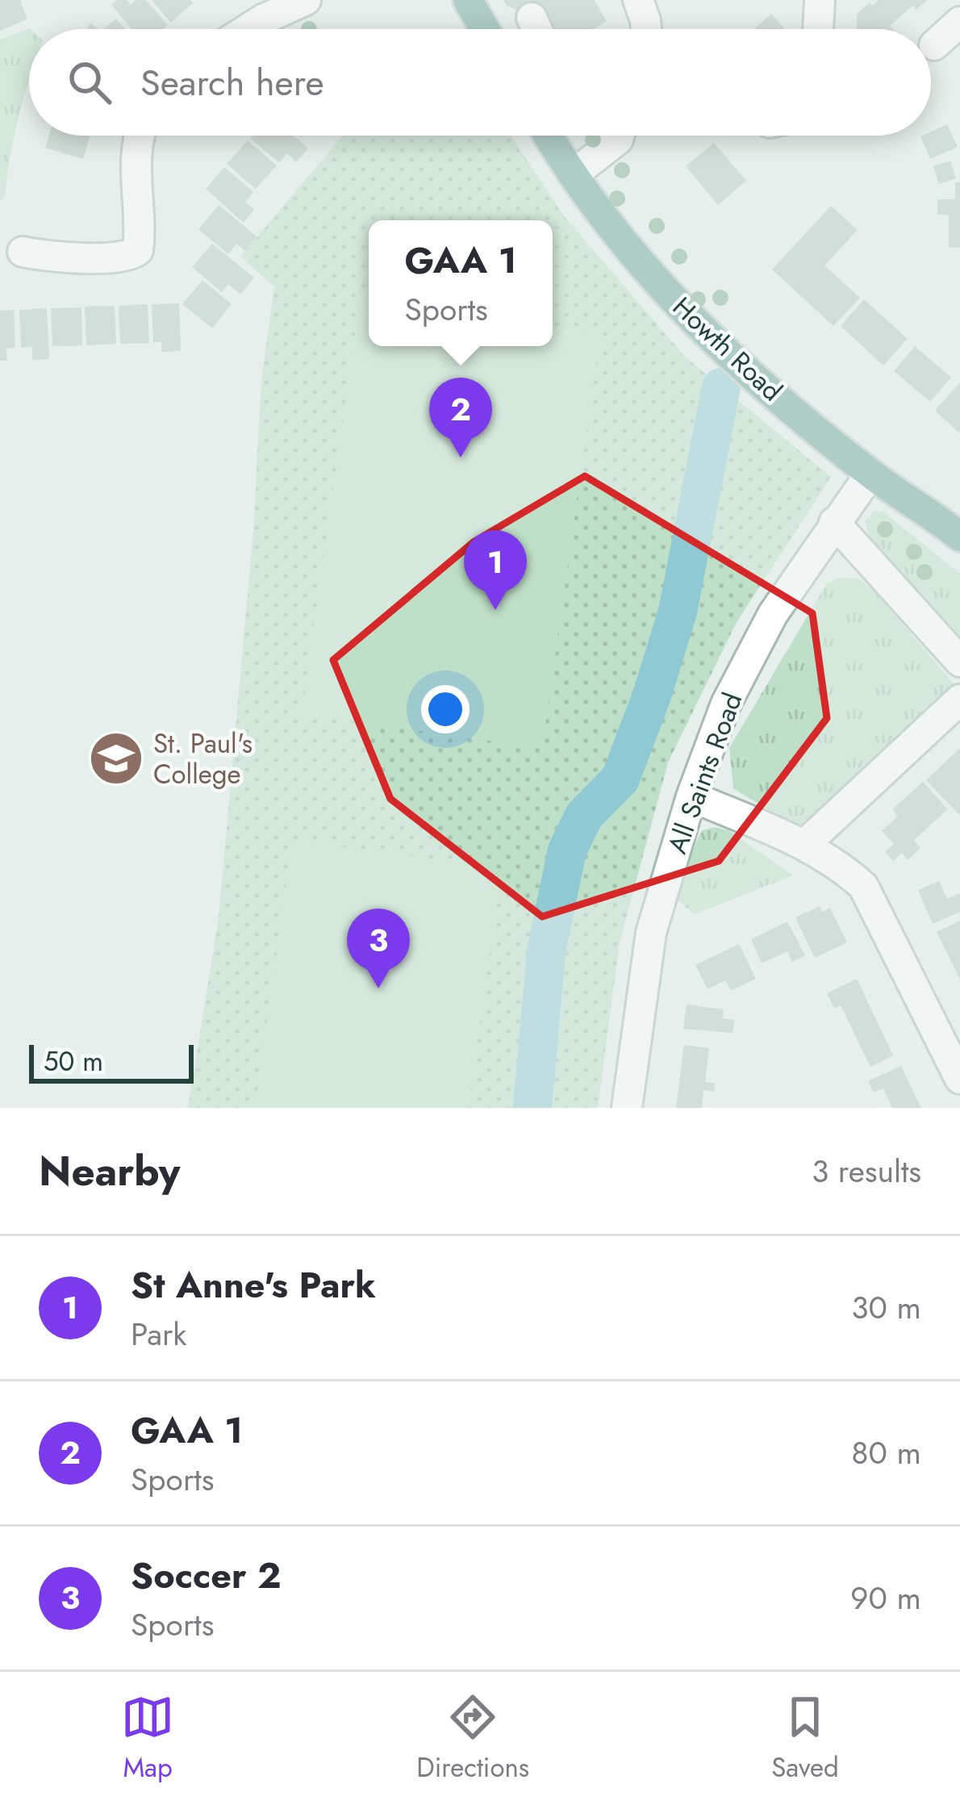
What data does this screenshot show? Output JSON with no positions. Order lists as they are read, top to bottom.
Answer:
{
  "streets": {
    "main road": ["Howth Road"],
    "street": ["All Saints Road"]
  },
  "crossings": [
    ["Howth Road", "All Saints Road"]
  ],
  "places": {
    "school or university": ["St. Paul's College"]
  },
  "scale_bar": "50 m",
  "page": {
    "search": "Search here",
    "popup": ["GAA 1", "Sports"],
    "pins": ["2", "1", "3"],
    "scale": "50 m",
    "heading": ["Nearby", "3 results"],
    "list": [
      {
        "mark": "1",
        "name": "St Anne's Park",
        "note": "Park",
        "value": "30 m"
      },
      {
        "mark": "2",
        "name": "GAA 1",
        "note": "Sports",
        "value": "80 m"
      },
      {
        "mark": "3",
        "name": "Soccer 2",
        "note": "Sports",
        "value": "90 m"
      }
    ],
    "nav": ["Map", "Directions", "Saved"]
  }
}
